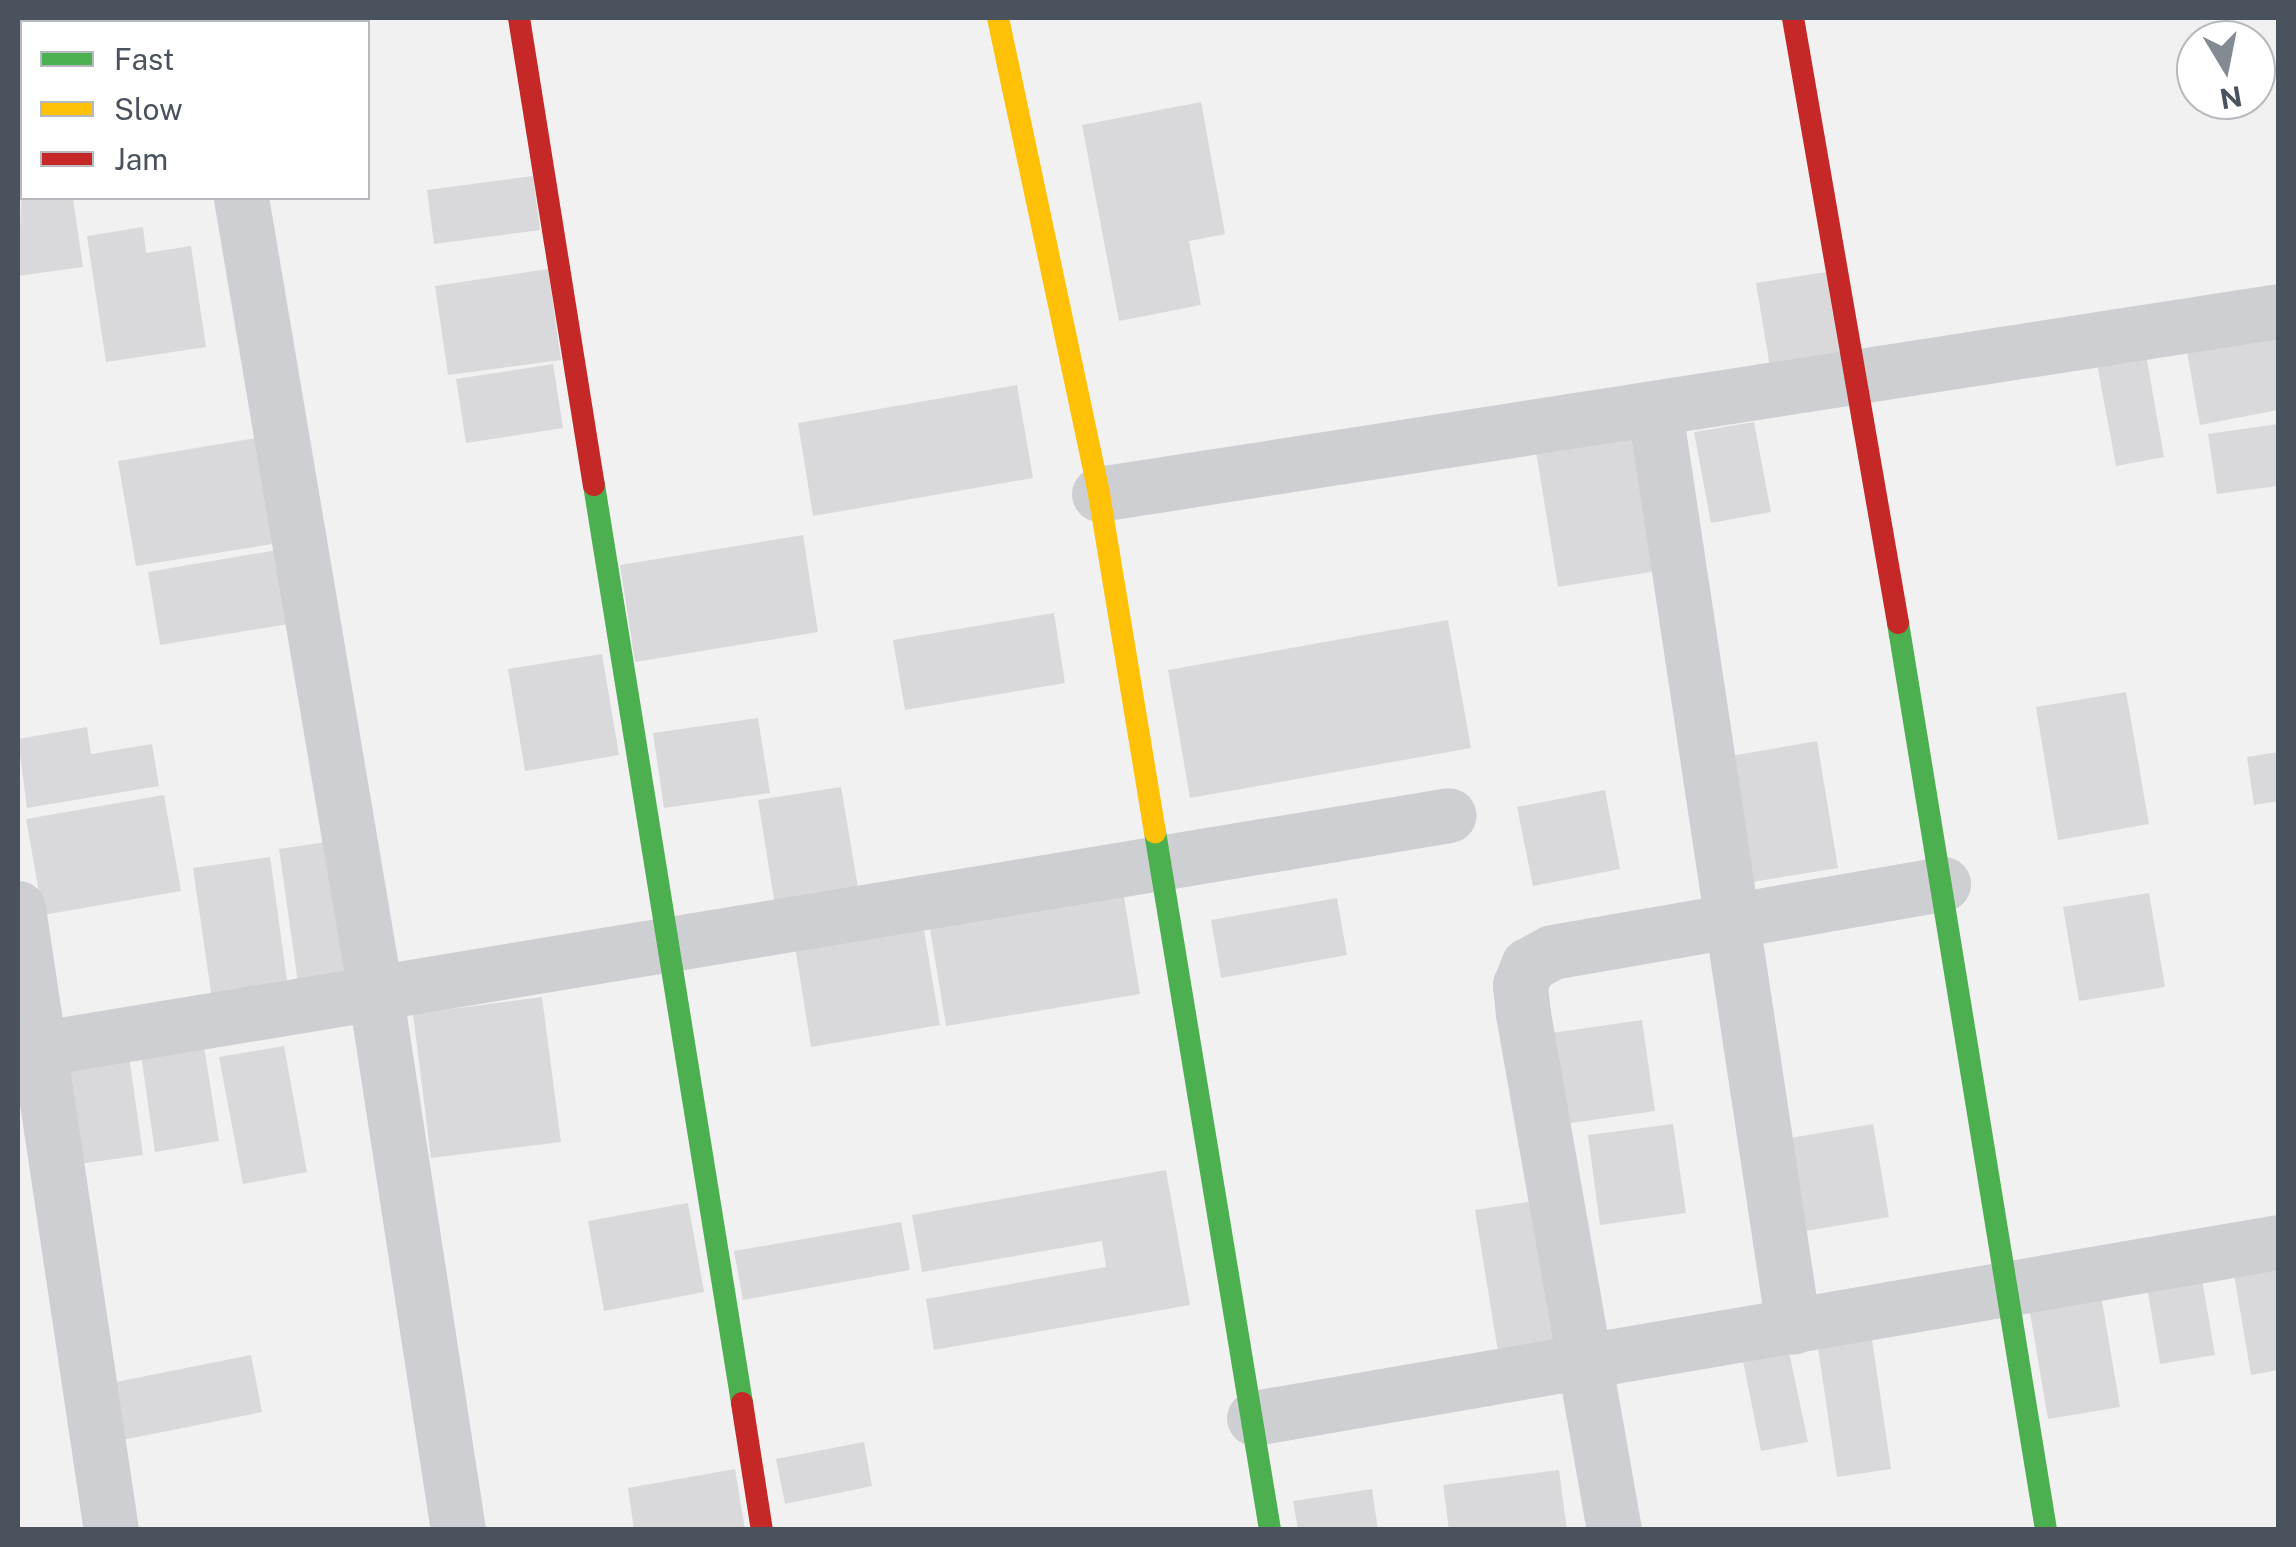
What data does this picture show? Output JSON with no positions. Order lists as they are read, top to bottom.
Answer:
{
  "legend": ["Fast", "Slow", "Jam"],
  "north": "bottom"
}
